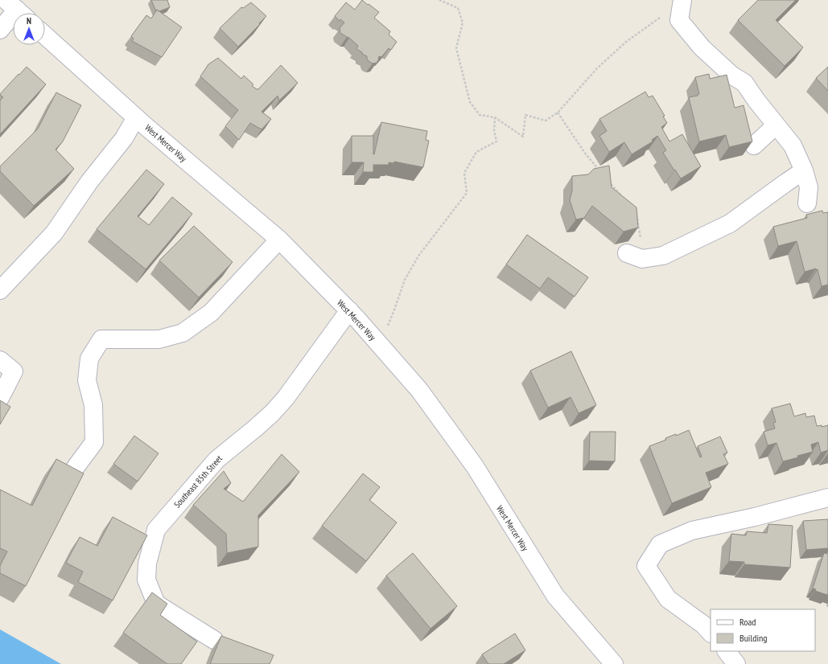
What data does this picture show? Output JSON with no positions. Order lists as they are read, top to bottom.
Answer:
{
  "streets": {
    "street": ["West Mercer Way", "Southeast 85th Street"]
  },
  "crossings": [
    ["West Mercer Way", "Southeast 85th Street"]
  ],
  "legend": ["Road", "Building"],
  "north": "top"
}
